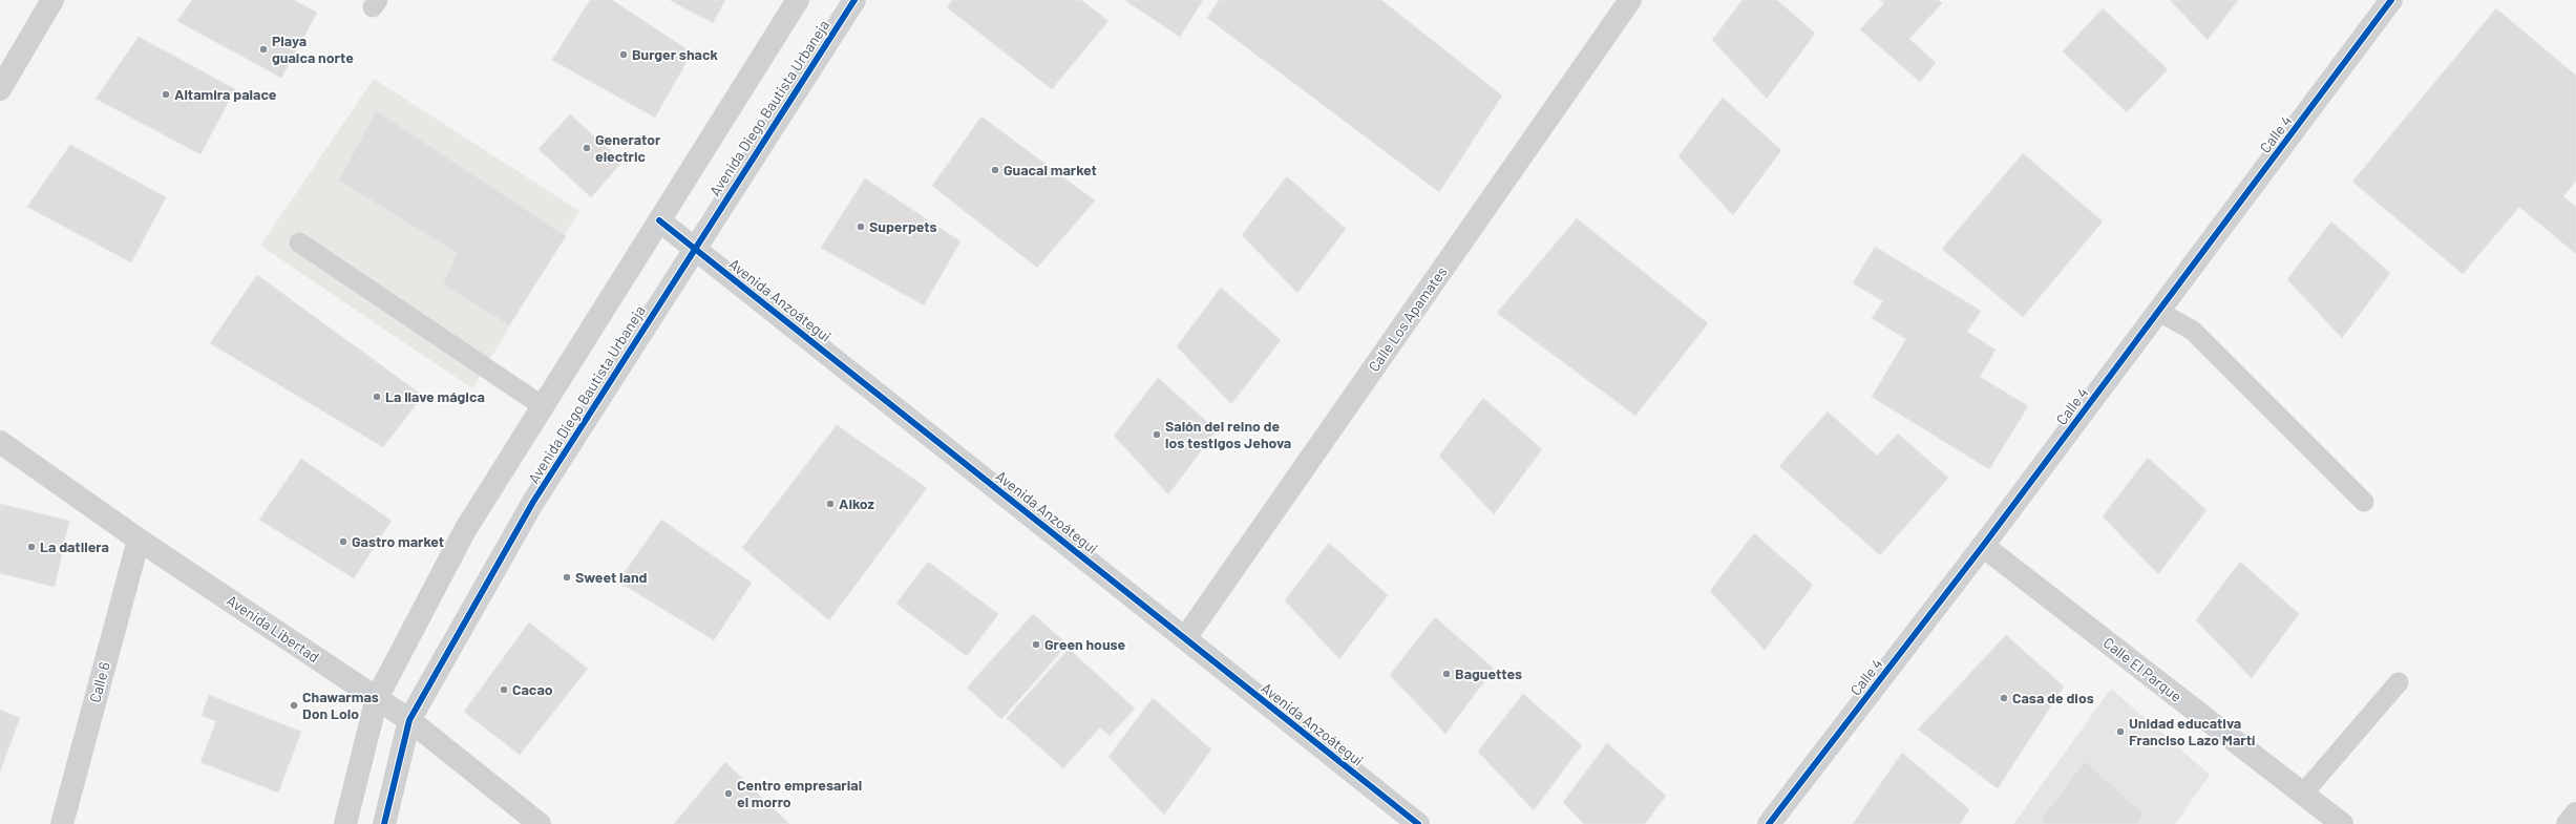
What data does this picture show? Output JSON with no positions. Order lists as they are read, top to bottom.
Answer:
{
  "streets": {
    "street": [
      "Avenida Diego Bautista Urbaneja",
      "Calle 4",
      "Avenida Anzoátegui",
      "Calle Los Apamates",
      "Avenida Libertad",
      "Calle El Parque",
      "Calle 6"
    ]
  },
  "crossings": [
    ["Avenida Diego Bautista Urbaneja", "Avenida Anzoátegui"],
    ["Avenida Diego Bautista Urbaneja", "Avenida Libertad"],
    ["Calle 4", "Calle El Parque"],
    ["Avenida Anzoátegui", "Calle Los Apamates"],
    ["Avenida Libertad", "Calle 6"]
  ],
  "places": [
    "Playa guaica norte",
    "Burger shack",
    "Altamira palace",
    "Generator electric",
    "Guacal market",
    "Superpets",
    "La llave mágica",
    "Salón del reino de los testigos Jehova",
    "Aikoz",
    "Gastro market",
    "La datilera",
    "Sweet land",
    "Green house",
    "Baguettes",
    "Cacao",
    "Casa de dios",
    "Chawarmas Don Lolo",
    "Unidad educativa Franciso Lazo Martí",
    "Centro empresarial el morro"
  ]
}
